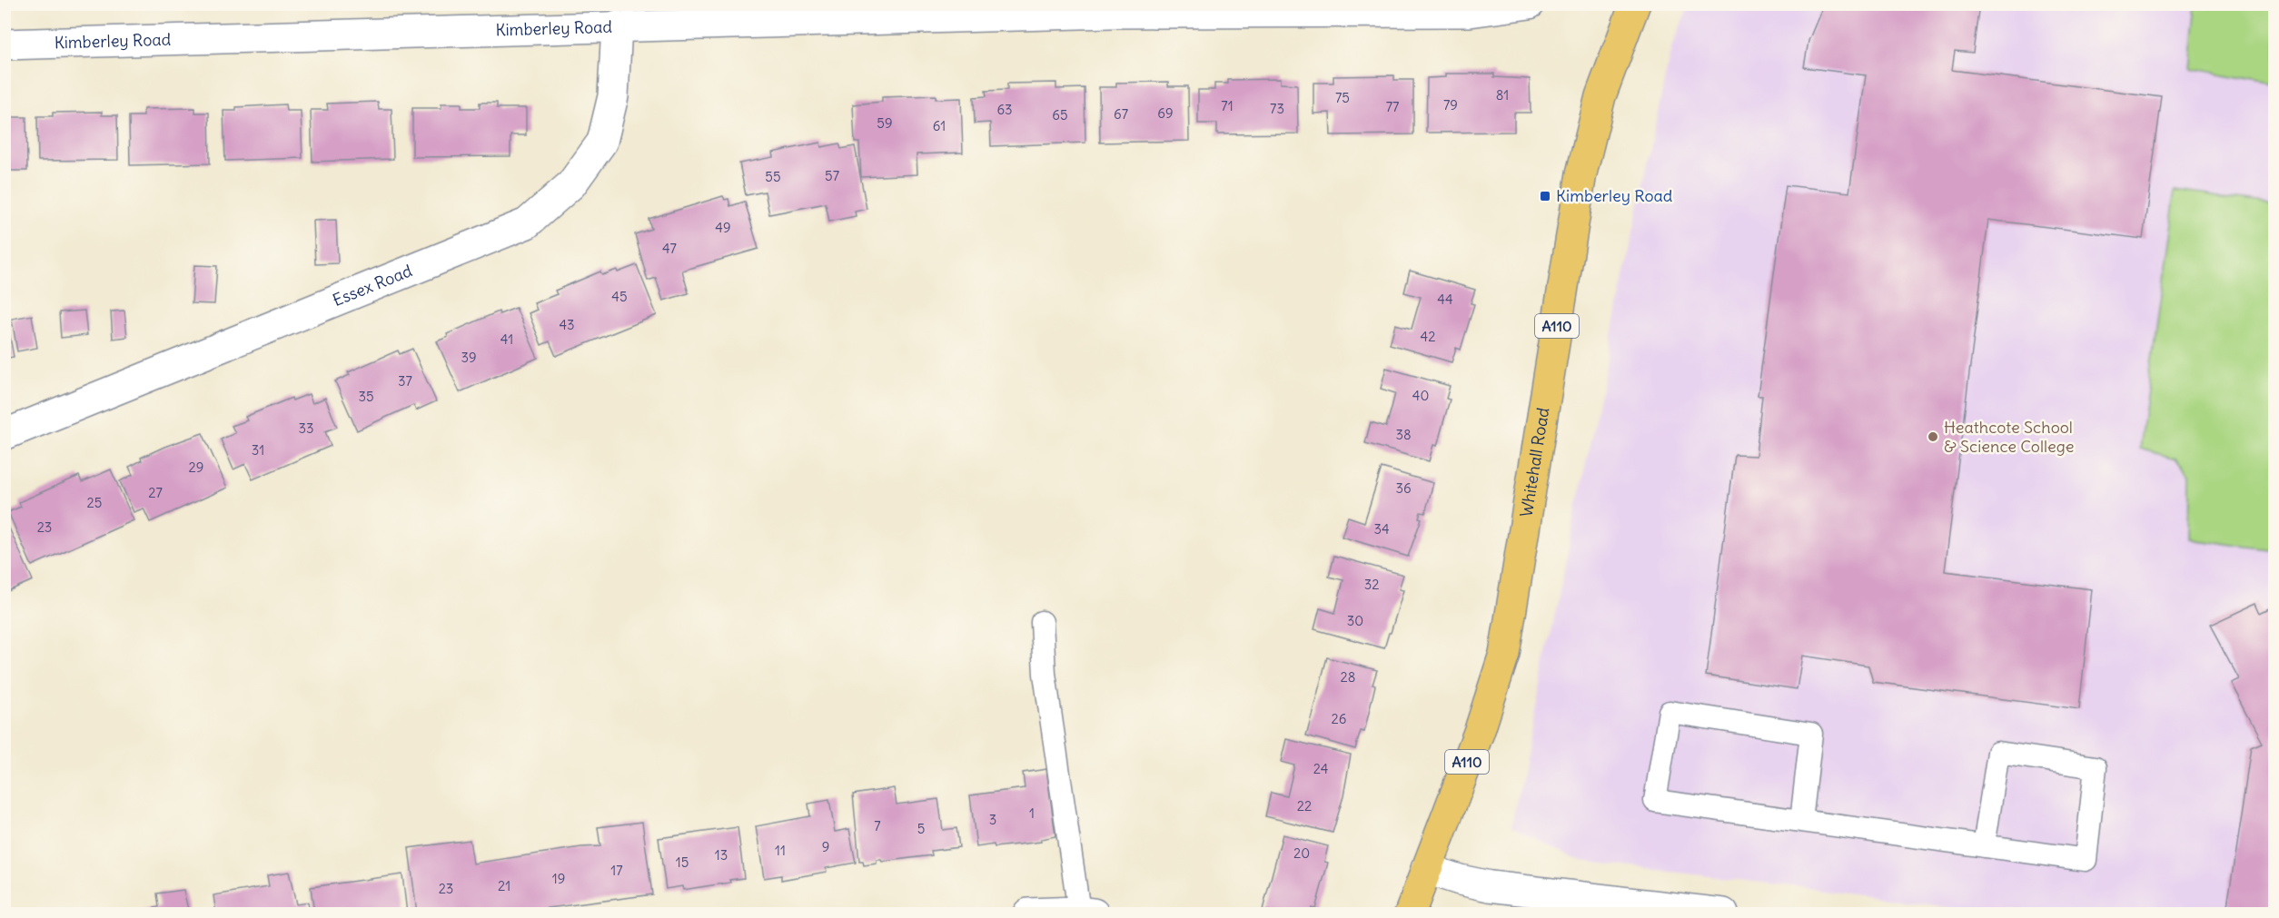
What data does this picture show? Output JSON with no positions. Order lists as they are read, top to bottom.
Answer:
{
  "streets": {
    "main road": ["A110", "Whitehall Road"],
    "street": ["Kimberley Road", "Essex Road"]
  },
  "crossings": [
    ["Kimberley Road", "Essex Road"]
  ],
  "places": {
    "transit": ["Kimberley Road"],
    "other": ["Heathcote School & Science College"]
  },
  "house_numbers": [
    "81",
    "75",
    "79",
    "71",
    "77",
    "73",
    "63",
    "69",
    "67",
    "65",
    "59",
    "61",
    "57",
    "55",
    "49",
    "47",
    "45",
    "44",
    "43",
    "42",
    "41",
    "39",
    "37",
    "40",
    "35",
    "33",
    "38",
    "31",
    "29",
    "36",
    "27",
    "25",
    "23",
    "34",
    "32",
    "30",
    "28",
    "26",
    "24",
    "22",
    "1",
    "3",
    "7",
    "5",
    "9",
    "11",
    "20",
    "13",
    "15",
    "17",
    "19",
    "21",
    "23"
  ]
}
